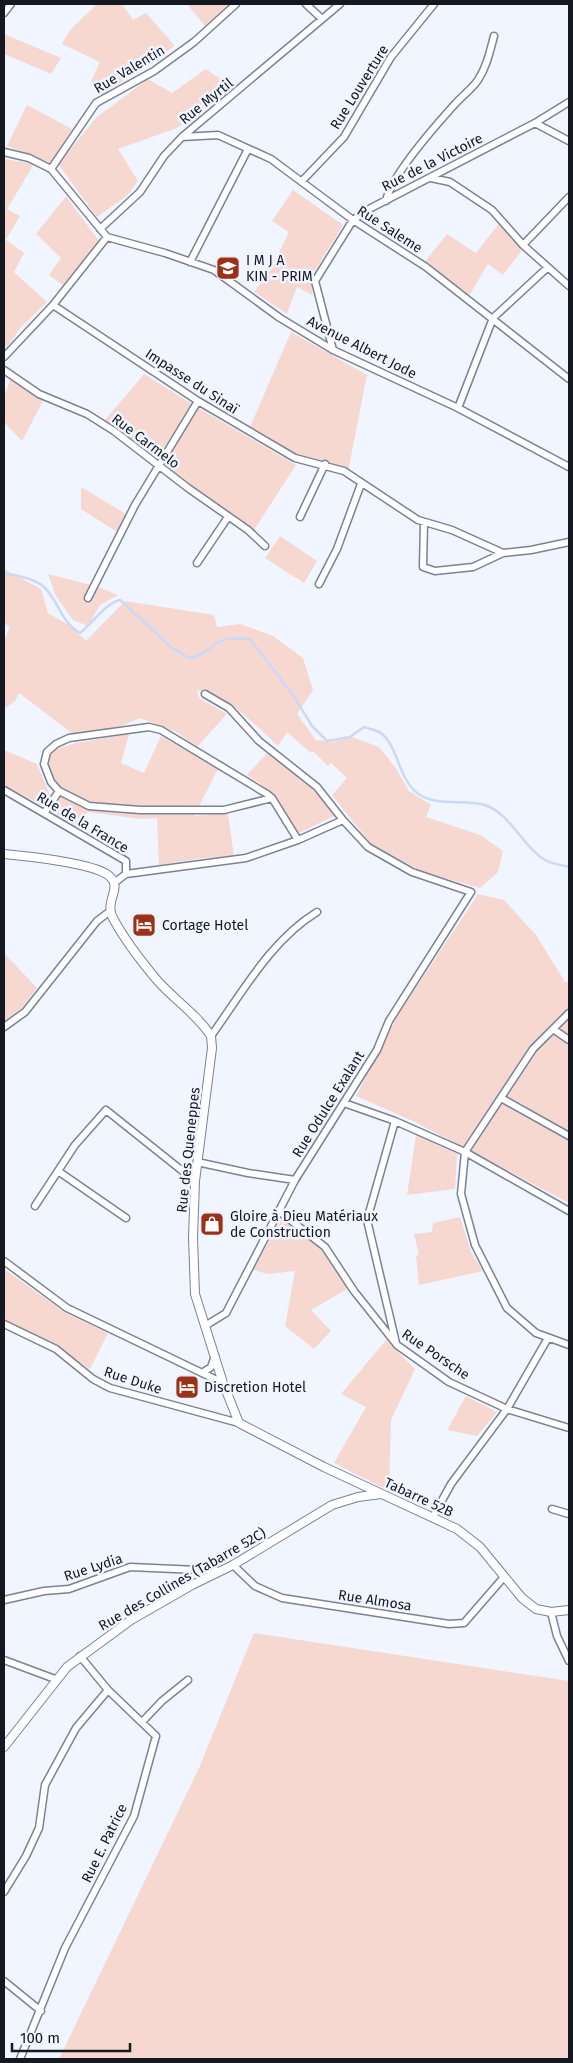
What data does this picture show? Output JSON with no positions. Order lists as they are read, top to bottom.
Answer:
{
  "streets": {
    "street": [
      "Rue Valentin",
      "Rue Louverture",
      "Rue Myrtil",
      "Rue de la Victoire",
      "Rue Saleme",
      "Avenue Albert Jode",
      "Impasse du Sinaï",
      "Rue Carmelo",
      "Rue de la France",
      "Rue Odulce Exalant",
      "Rue des Queneppes",
      "Rue Porsche",
      "Rue Duke",
      "Tabarre 52B",
      "Rue Lydia",
      "Rue des Collines (Tabarre 52C)",
      "Rue Almosa",
      "Rue E. Patrice"
    ]
  },
  "crossings": [
    ["Rue Louverture", "Rue Saleme"],
    ["Rue Myrtil", "Rue Saleme"],
    ["Rue de la Victoire", "Rue Saleme"],
    ["Rue de la Victoire", "Avenue Albert Jode"],
    ["Rue Odulce Exalant", "Rue des Queneppes"],
    ["Rue Odulce Exalant", "Rue Porsche"],
    ["Rue des Queneppes", "Rue Duke"],
    ["Rue des Queneppes", "Tabarre 52B"],
    ["Rue Duke", "Tabarre 52B"],
    ["Tabarre 52B", "Rue des Collines (Tabarre 52C)"],
    ["Tabarre 52B", "Rue Almosa"],
    ["Rue Lydia", "Rue des Collines (Tabarre 52C)"],
    ["Rue des Collines (Tabarre 52C)", "Rue Almosa"],
    ["Rue des Collines (Tabarre 52C)", "Rue E. Patrice"]
  ],
  "places": {
    "school or university": ["I M J A KIN - PRIM"],
    "hotel": ["Cortage Hotel", "Discretion Hotel"],
    "shop": ["Gloire à Dieu Matériaux de Construction"]
  },
  "scale_bar": "100 m"
}
